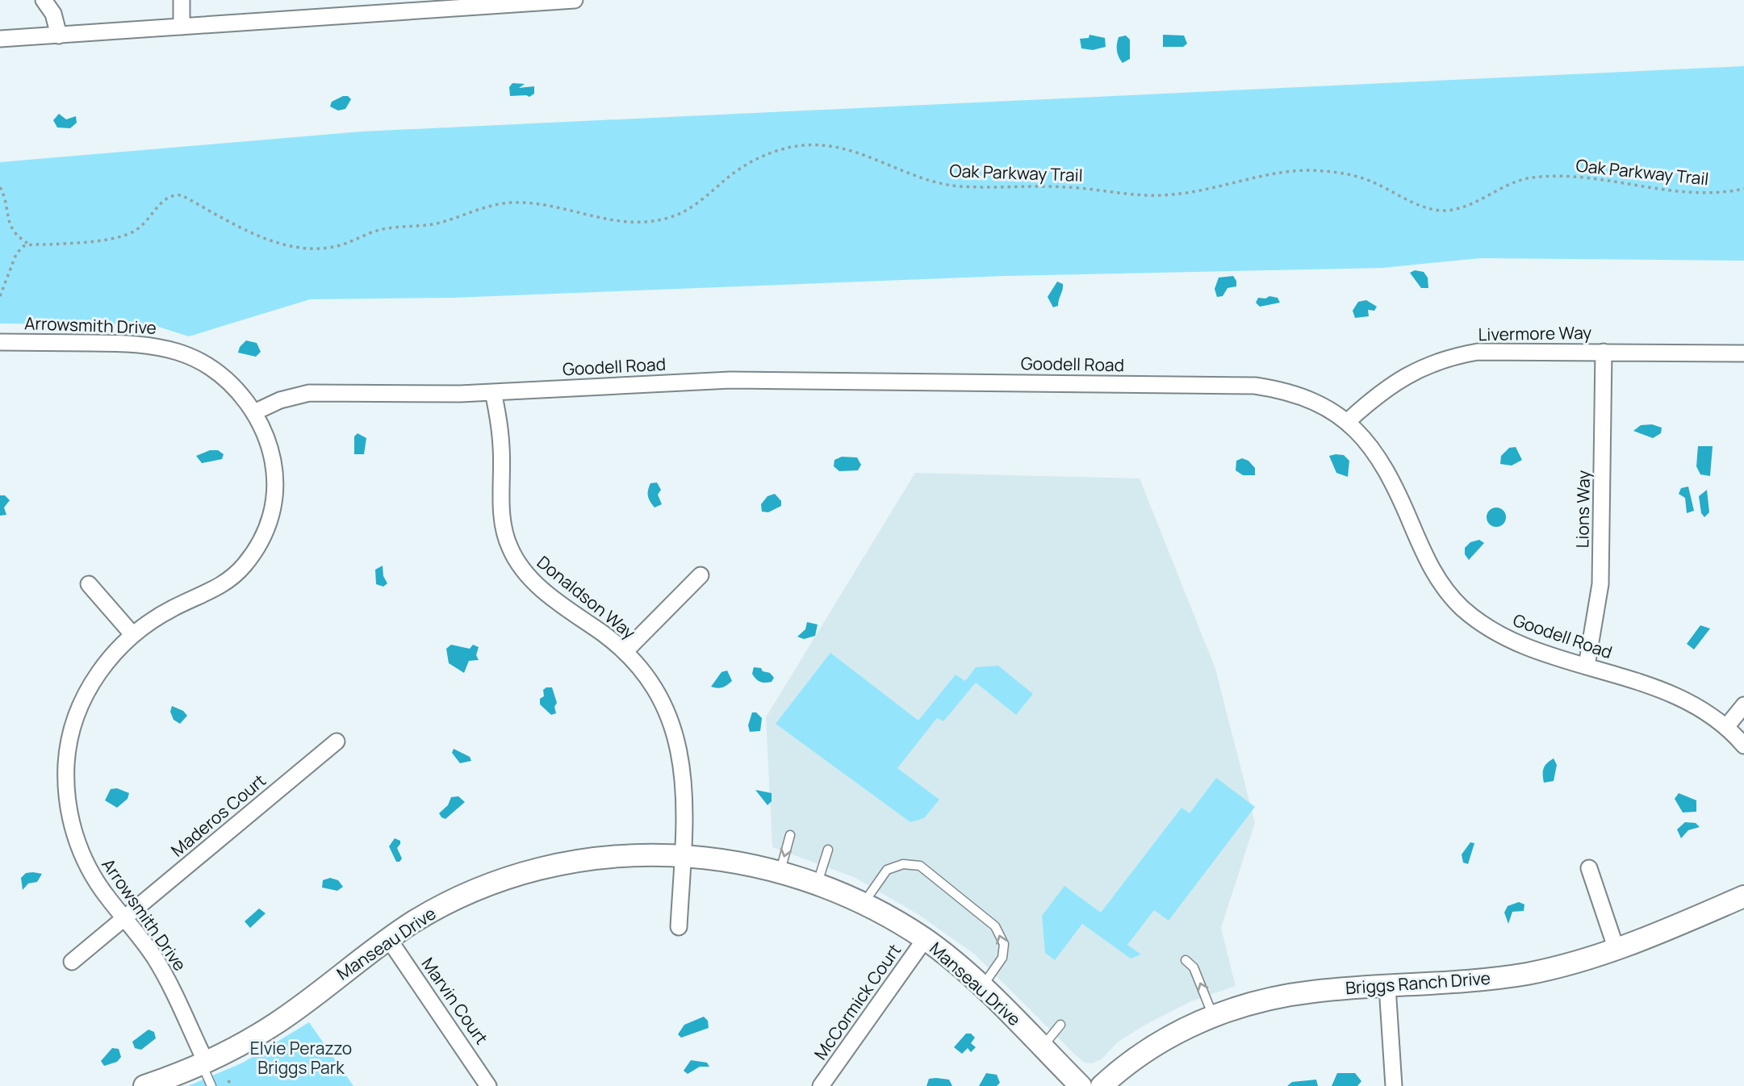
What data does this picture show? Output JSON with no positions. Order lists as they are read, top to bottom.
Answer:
{
  "streets": {
    "street": [
      "Arrowsmith Drive",
      "Livermore Way",
      "Goodell Road",
      "Lions Way",
      "Donaldson Way",
      "Maderos Court",
      "Manseau Drive",
      "Briggs Ranch Drive",
      "Marvin Court",
      "McCormick Court"
    ],
    "path": ["Oak Parkway Trail"]
  },
  "crossings": [
    ["Arrowsmith Drive", "Goodell Road"],
    ["Arrowsmith Drive", "Maderos Court"],
    ["Arrowsmith Drive", "Manseau Drive"],
    ["Livermore Way", "Goodell Road"],
    ["Livermore Way", "Lions Way"],
    ["Goodell Road", "Lions Way"],
    ["Goodell Road", "Donaldson Way"],
    ["Donaldson Way", "Manseau Drive"],
    ["Manseau Drive", "Marvin Court"],
    ["Manseau Drive", "McCormick Court"]
  ],
  "parks": ["Elvie Perazzo Briggs Park"]
}
